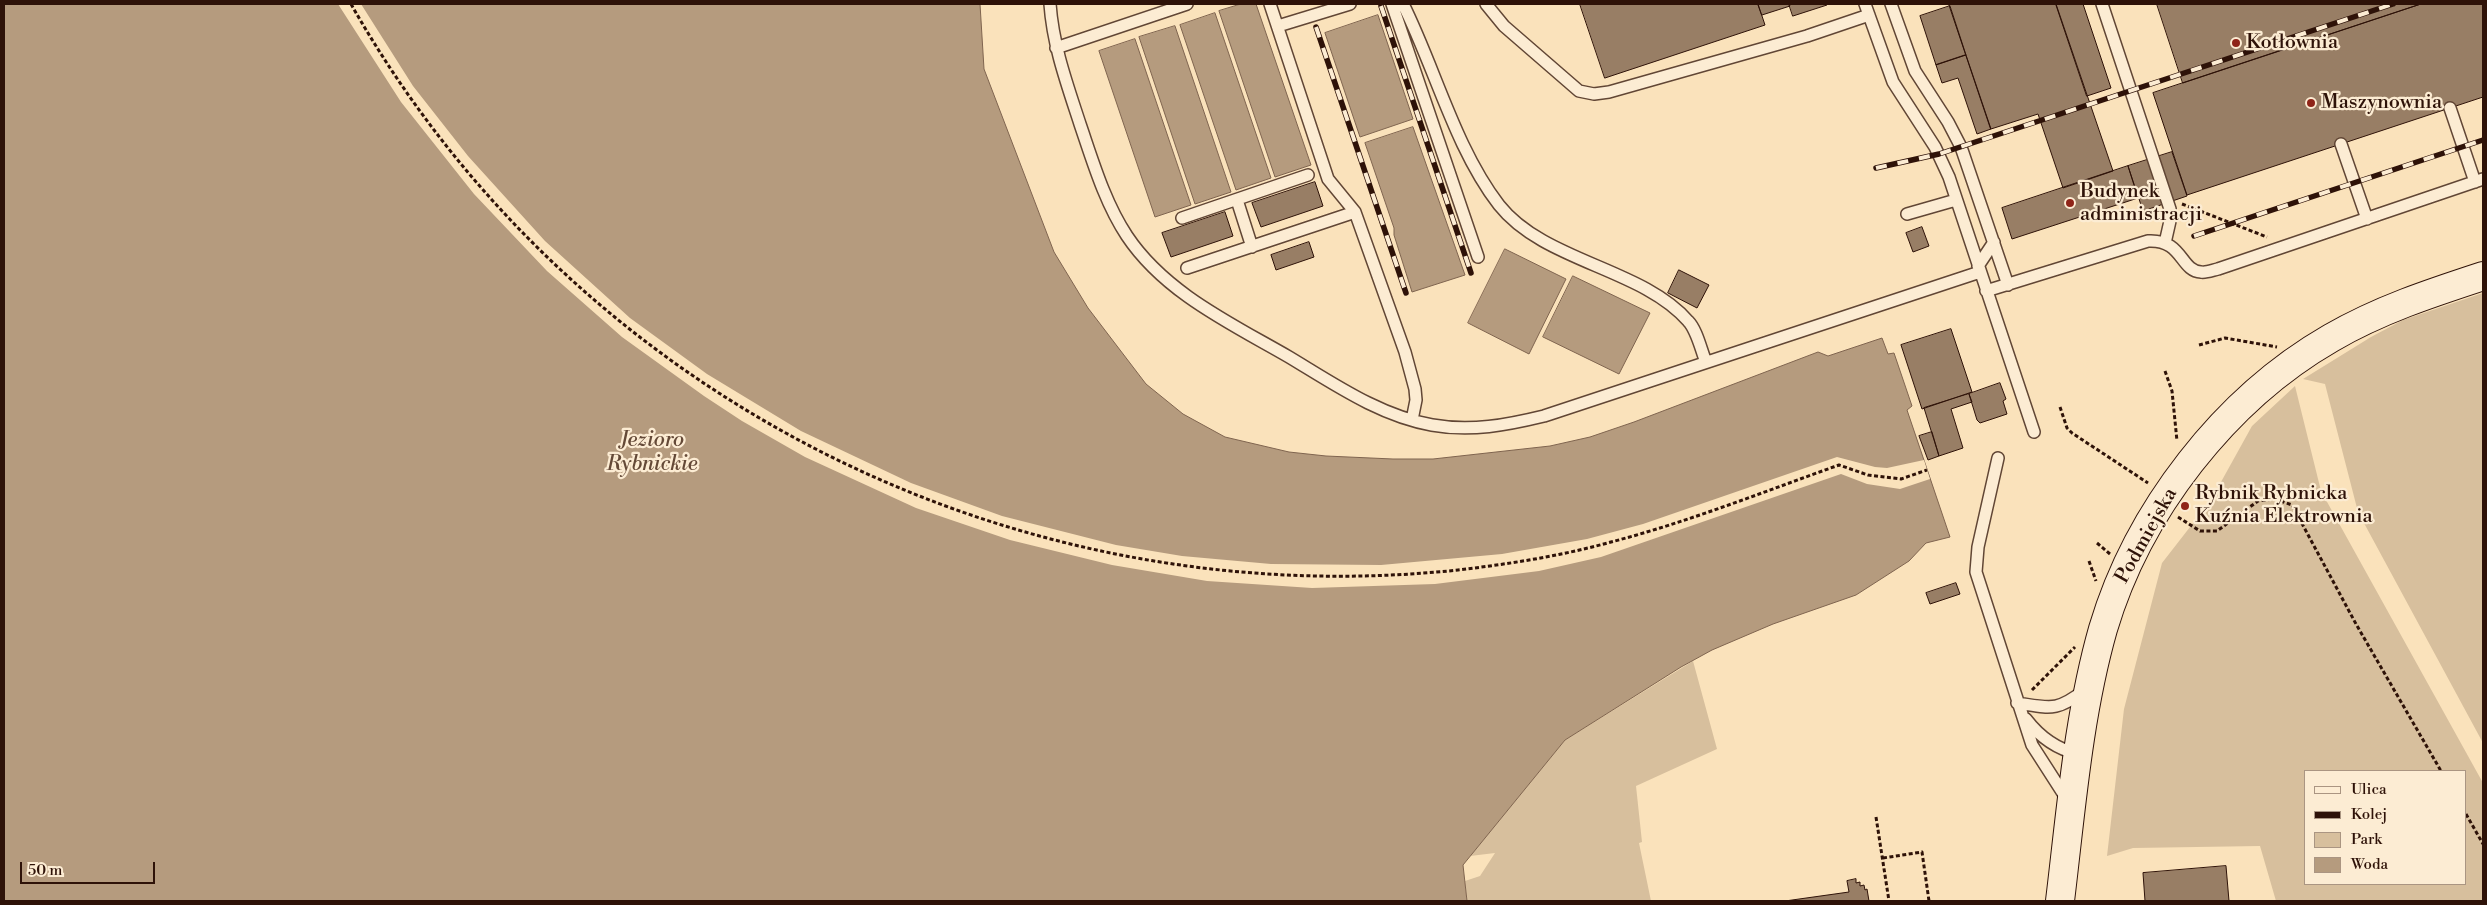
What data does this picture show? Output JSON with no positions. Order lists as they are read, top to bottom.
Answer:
{
  "streets": {
    "street": ["Podmiejska"]
  },
  "water": ["Jezioro Rybnickie"],
  "places": [
    "Kotłownia",
    "Maszynownia",
    "Budynek administracji",
    "Rybnik Rybnicka Kuźnia Elektrownia"
  ],
  "legend": [
    "Ulica",
    "Kolej",
    "Park",
    "Woda"
  ],
  "scale_bar": "50 m"
}
